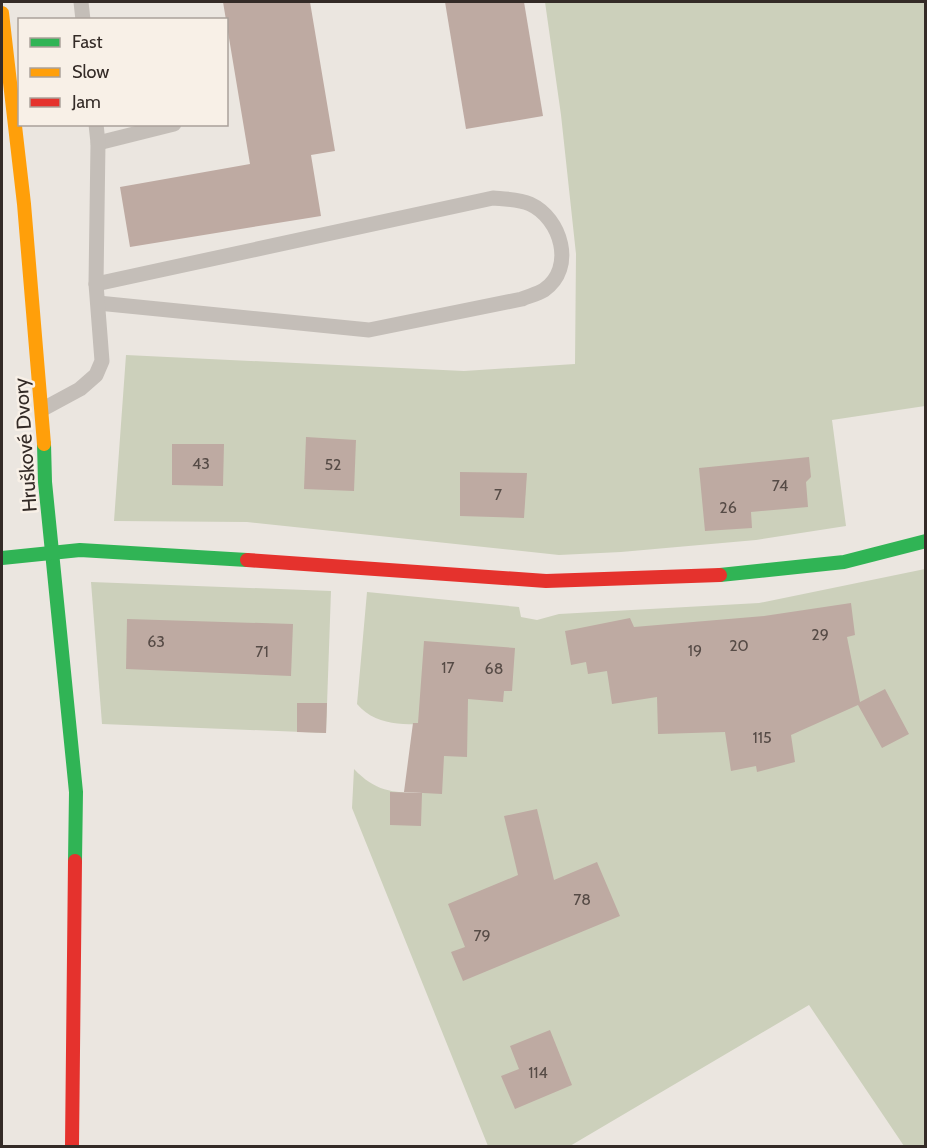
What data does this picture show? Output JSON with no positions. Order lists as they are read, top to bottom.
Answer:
{
  "streets": {
    "street": ["Hruškové Dvory"]
  },
  "house_numbers": [
    "43",
    "52",
    "74",
    "7",
    "26",
    "29",
    "63",
    "20",
    "19",
    "71",
    "17",
    "68",
    "115",
    "78",
    "79",
    "114"
  ],
  "legend": ["Fast", "Slow", "Jam"]
}
